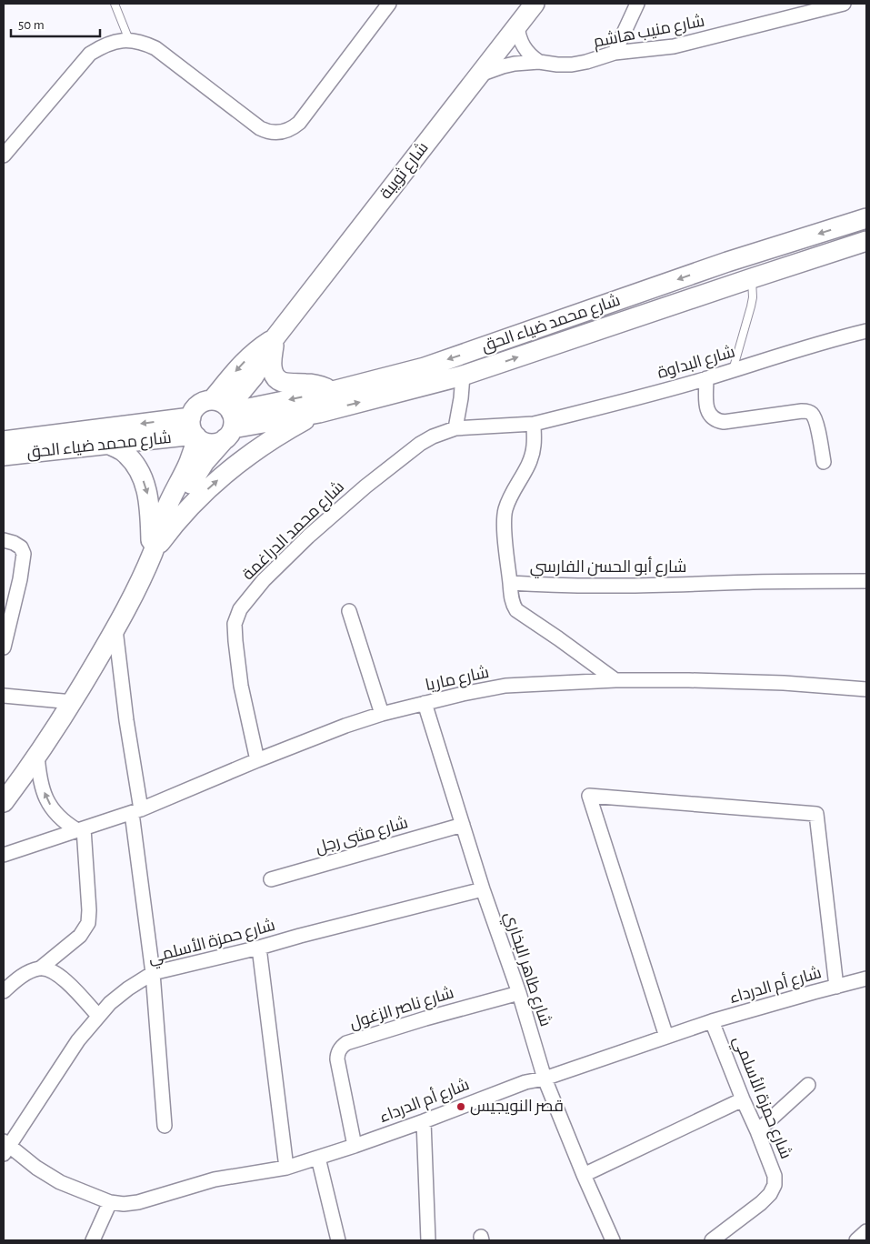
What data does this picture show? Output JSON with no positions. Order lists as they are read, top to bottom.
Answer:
{
  "streets": {
    "main road": ["شارع ثويبة", "شارع محمد ضياء الحق"],
    "street": [
      "شارع منيب هاشم",
      "شارع البداوة",
      "شارع محمد الدراغمة",
      "شارع أبو الحسن الفارسي",
      "شارع ماريا",
      "شارع مثنى رجل",
      "شارع حمزة الأسلمي",
      "شارع طاهر البخاري",
      "شارع أم الدرداء",
      "شارع ناصر الزغول"
    ]
  },
  "crossings": [
    ["شارع منيب هاشم", "شارع ثويبة"],
    ["شارع ثويبة", "شارع محمد ضياء الحق"],
    ["شارع البداوة", "شارع أبو الحسن الفارسي"],
    ["شارع محمد الدراغمة", "شارع ماريا"],
    ["شارع ماريا", "شارع طاهر البخاري"],
    ["شارع مثنى رجل", "شارع طاهر البخاري"],
    ["شارع حمزة الأسلمي", "شارع طاهر البخاري"],
    ["شارع حمزة الأسلمي", "شارع أم الدرداء"],
    ["شارع طاهر البخاري", "شارع أم الدرداء"],
    ["شارع طاهر البخاري", "شارع ناصر الزغول"],
    ["شارع أم الدرداء", "شارع ناصر الزغول"]
  ],
  "places": ["قصر النويجيس"],
  "scale_bar": "50 m"
}
